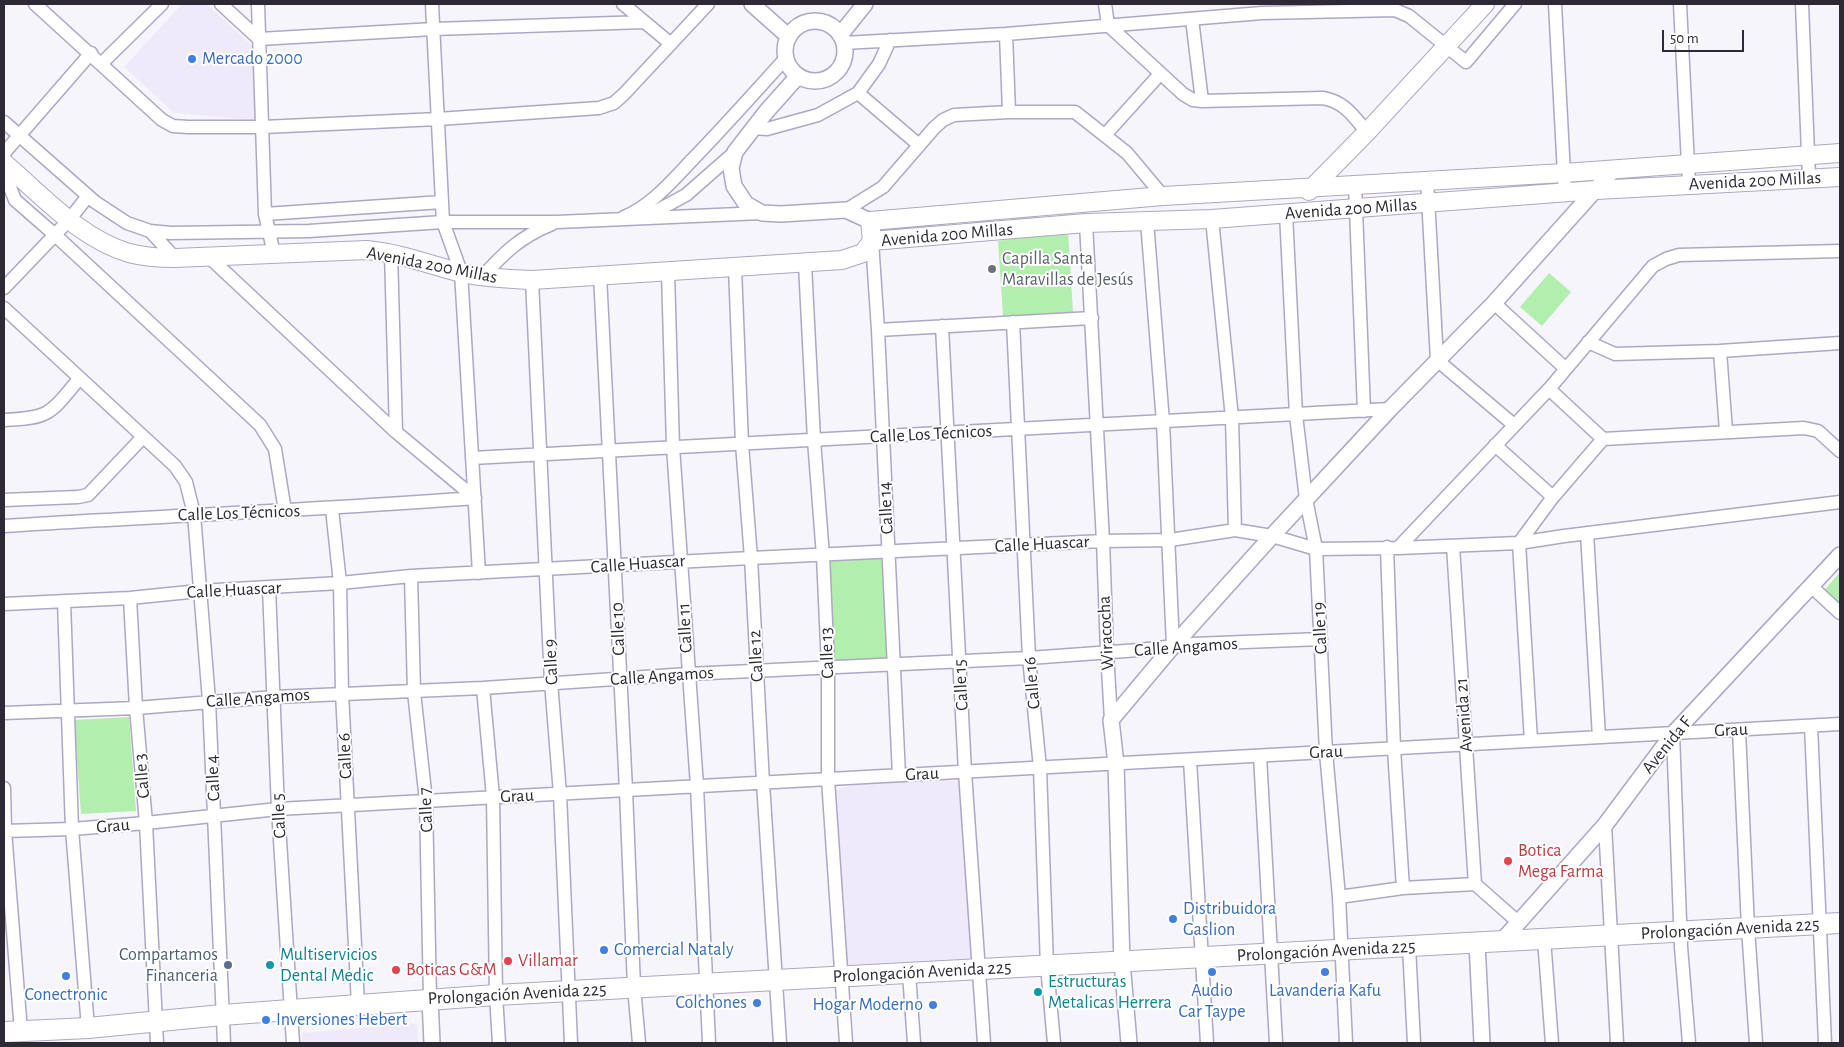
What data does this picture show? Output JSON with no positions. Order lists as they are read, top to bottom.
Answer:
{
  "streets": {
    "main road": ["Avenida 200 Millas", "Prolongación Avenida 225"],
    "street": [
      "Calle Los Técnicos",
      "Calle 14",
      "Calle Huascar",
      "Calle 11",
      "Calle 19",
      "Calle 10",
      "Wiracocha",
      "Calle Angamos",
      "Calle 13",
      "Calle 12",
      "Calle 9",
      "Calle 16",
      "Calle 15",
      "Avenida 21",
      "Grau",
      "Avenida F",
      "Calle 6",
      "Calle 3",
      "Calle 4",
      "Calle 7",
      "Calle 5"
    ]
  },
  "crossings": [
    ["Avenida 200 Millas", "Calle 14"],
    ["Avenida 200 Millas", "Calle 11"],
    ["Avenida 200 Millas", "Calle 19"],
    ["Avenida 200 Millas", "Calle 10"],
    ["Avenida 200 Millas", "Wiracocha"],
    ["Avenida 200 Millas", "Calle 13"],
    ["Avenida 200 Millas", "Calle 12"],
    ["Avenida 200 Millas", "Calle 9"],
    ["Calle Los Técnicos", "Calle 14"],
    ["Calle Los Técnicos", "Calle 11"],
    ["Calle Los Técnicos", "Calle 19"],
    ["Calle Los Técnicos", "Calle 10"],
    ["Calle Los Técnicos", "Wiracocha"],
    ["Calle Los Técnicos", "Calle 13"],
    ["Calle Los Técnicos", "Calle 12"],
    ["Calle Los Técnicos", "Calle 9"],
    ["Calle Los Técnicos", "Calle 16"],
    ["Calle Los Técnicos", "Calle 15"],
    ["Calle Los Técnicos", "Calle 6"],
    ["Calle Los Técnicos", "Calle 4"],
    ["Calle 14", "Calle Huascar"],
    ["Calle 14", "Calle Angamos"],
    ["Calle 14", "Grau"],
    ["Calle Huascar", "Calle 11"],
    ["Calle Huascar", "Calle 19"],
    ["Calle Huascar", "Calle 10"],
    ["Calle Huascar", "Wiracocha"],
    ["Calle Huascar", "Calle 13"],
    ["Calle Huascar", "Calle 12"],
    ["Calle Huascar", "Calle 9"],
    ["Calle Huascar", "Calle 16"],
    ["Calle Huascar", "Calle 15"],
    ["Calle Huascar", "Avenida 21"],
    ["Calle Huascar", "Calle 6"],
    ["Calle Huascar", "Calle 3"],
    ["Calle Huascar", "Calle 4"],
    ["Calle Huascar", "Calle 7"],
    ["Calle Huascar", "Calle 5"],
    ["Calle 11", "Calle Angamos"],
    ["Calle 11", "Grau"],
    ["Calle 11", "Prolongación Avenida 225"],
    ["Calle 19", "Calle Angamos"],
    ["Calle 19", "Grau"],
    ["Calle 19", "Prolongación Avenida 225"],
    ["Calle 10", "Calle Angamos"],
    ["Calle 10", "Grau"],
    ["Calle 10", "Prolongación Avenida 225"],
    ["Wiracocha", "Calle Angamos"],
    ["Wiracocha", "Grau"],
    ["Wiracocha", "Prolongación Avenida 225"],
    ["Calle Angamos", "Calle 13"],
    ["Calle Angamos", "Calle 12"],
    ["Calle Angamos", "Calle 9"],
    ["Calle Angamos", "Calle 16"],
    ["Calle Angamos", "Calle 15"],
    ["Calle Angamos", "Calle 6"],
    ["Calle Angamos", "Calle 3"],
    ["Calle Angamos", "Calle 4"],
    ["Calle Angamos", "Calle 7"],
    ["Calle Angamos", "Calle 5"],
    ["Calle 13", "Grau"],
    ["Calle 13", "Prolongación Avenida 225"],
    ["Calle 12", "Grau"],
    ["Calle 12", "Prolongación Avenida 225"],
    ["Calle 9", "Grau"],
    ["Calle 9", "Prolongación Avenida 225"],
    ["Calle 16", "Grau"],
    ["Calle 16", "Prolongación Avenida 225"],
    ["Calle 15", "Grau"],
    ["Calle 15", "Prolongación Avenida 225"],
    ["Avenida 21", "Grau"],
    ["Grau", "Avenida F"],
    ["Grau", "Calle 6"],
    ["Grau", "Calle 3"],
    ["Grau", "Calle 4"],
    ["Grau", "Calle 7"],
    ["Grau", "Calle 5"],
    ["Avenida F", "Prolongación Avenida 225"],
    ["Calle 6", "Prolongación Avenida 225"],
    ["Calle 3", "Prolongación Avenida 225"],
    ["Calle 4", "Prolongación Avenida 225"],
    ["Calle 7", "Prolongación Avenida 225"],
    ["Calle 5", "Prolongación Avenida 225"]
  ],
  "places": [
    "Mercado 2000",
    "Capilla Santa Maravillas de Jesús",
    "Botica Mega Farma",
    "Distribuidora Gaslion",
    "Comercial Nataly",
    "Villamar",
    "Compartamos Financeria",
    "Multiservicios Dental Medic",
    "Boticas G&M",
    "Audio Car Taype",
    "Lavanderia Kafu",
    "Conectronic",
    "Estructuras Metalicas Herrera",
    "Colchones",
    "Hogar Moderno",
    "Inversiones Hebert"
  ],
  "scale_bar": "50 m"
}
